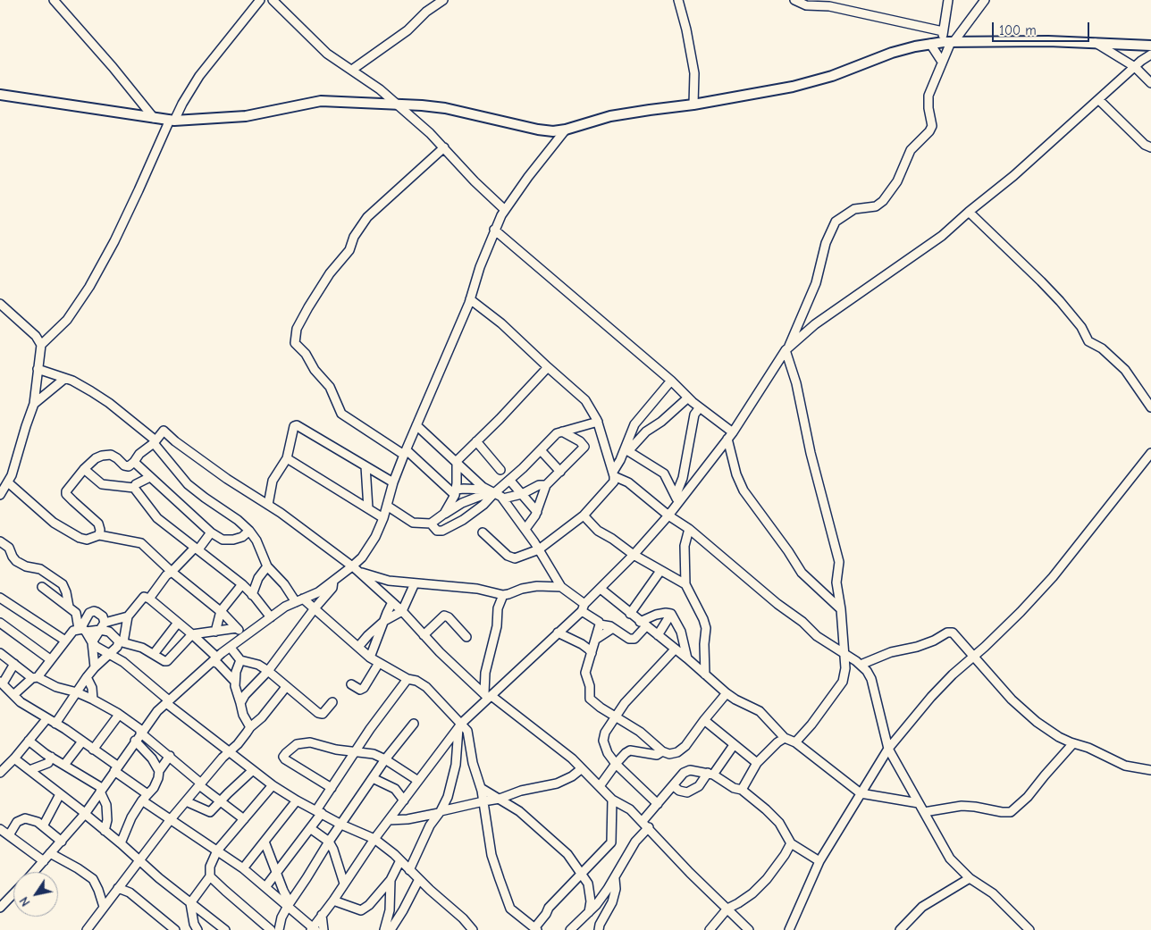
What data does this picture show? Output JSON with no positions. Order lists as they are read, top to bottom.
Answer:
{
  "scale_bar": "100 m",
  "north": "bottom left"
}
